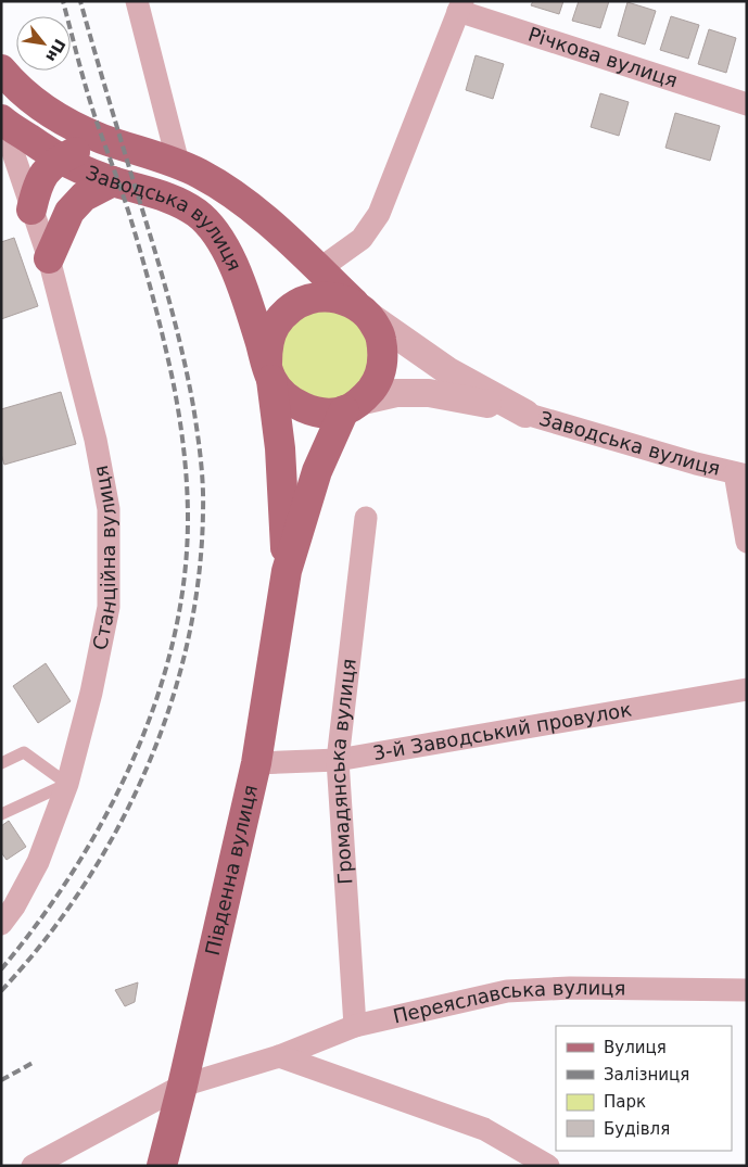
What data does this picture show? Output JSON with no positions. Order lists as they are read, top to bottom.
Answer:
{
  "streets": {
    "main road": ["Заводська вулиця", "Південна вулиця"],
    "street": [
      "Річкова вулиця",
      "Станційна вулиця",
      "3-й Заводський провулок",
      "Громадянська вулиця",
      "Переяславська вулиця"
    ]
  },
  "crossings": [
    ["Річкова вулиця", "Заводська вулиця"],
    ["Заводська вулиця", "Станційна вулиця"],
    ["Заводська вулиця", "Південна вулиця"],
    ["3-й Заводський провулок", "Громадянська вулиця"],
    ["3-й Заводський провулок", "Південна вулиця"],
    ["Громадянська вулиця", "Переяславська вулиця"]
  ],
  "legend": [
    "Вулиця",
    "Залізниця",
    "Парк",
    "Будівля"
  ],
  "north": "bottom right"
}
